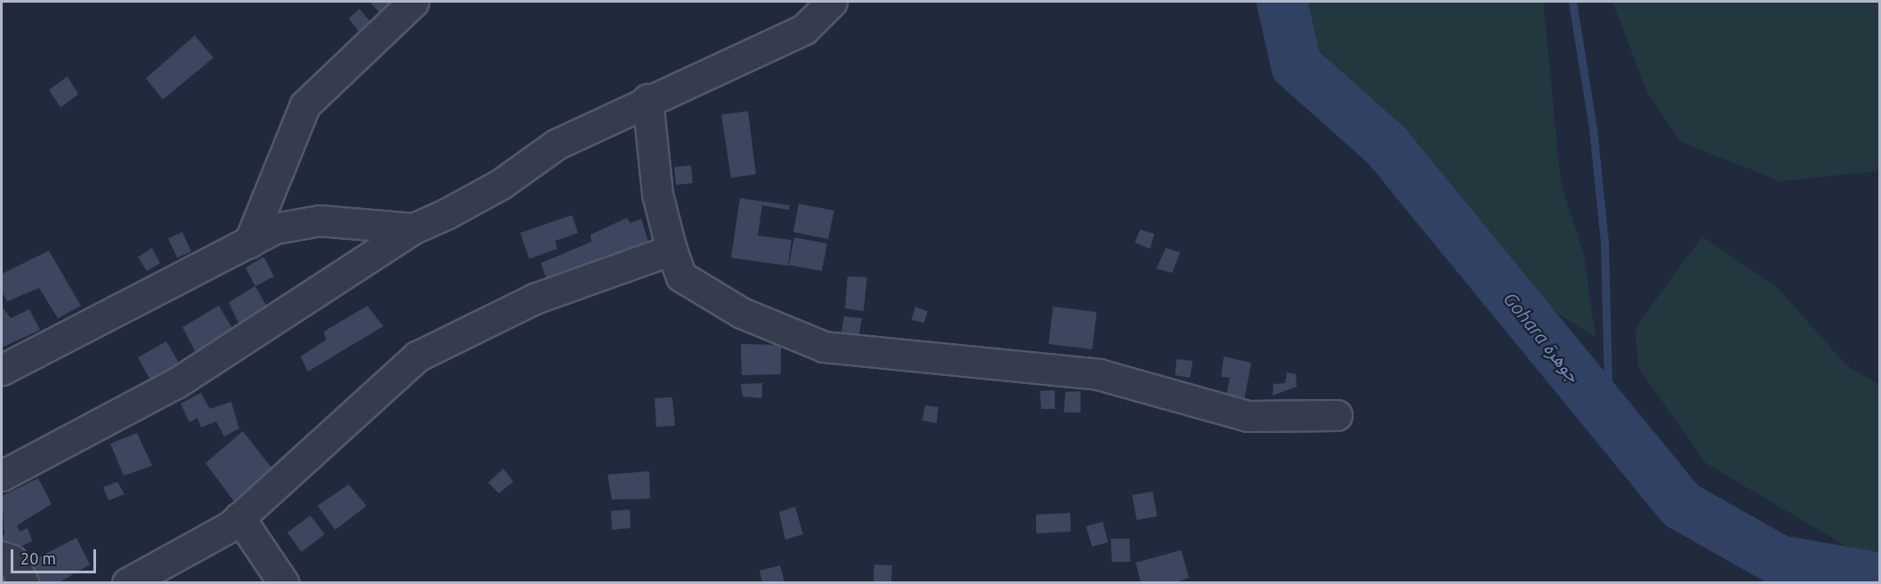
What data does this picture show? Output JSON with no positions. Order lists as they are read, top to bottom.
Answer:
{
  "water": ["Gohara جوهرة"],
  "scale_bar": "20 m"
}
